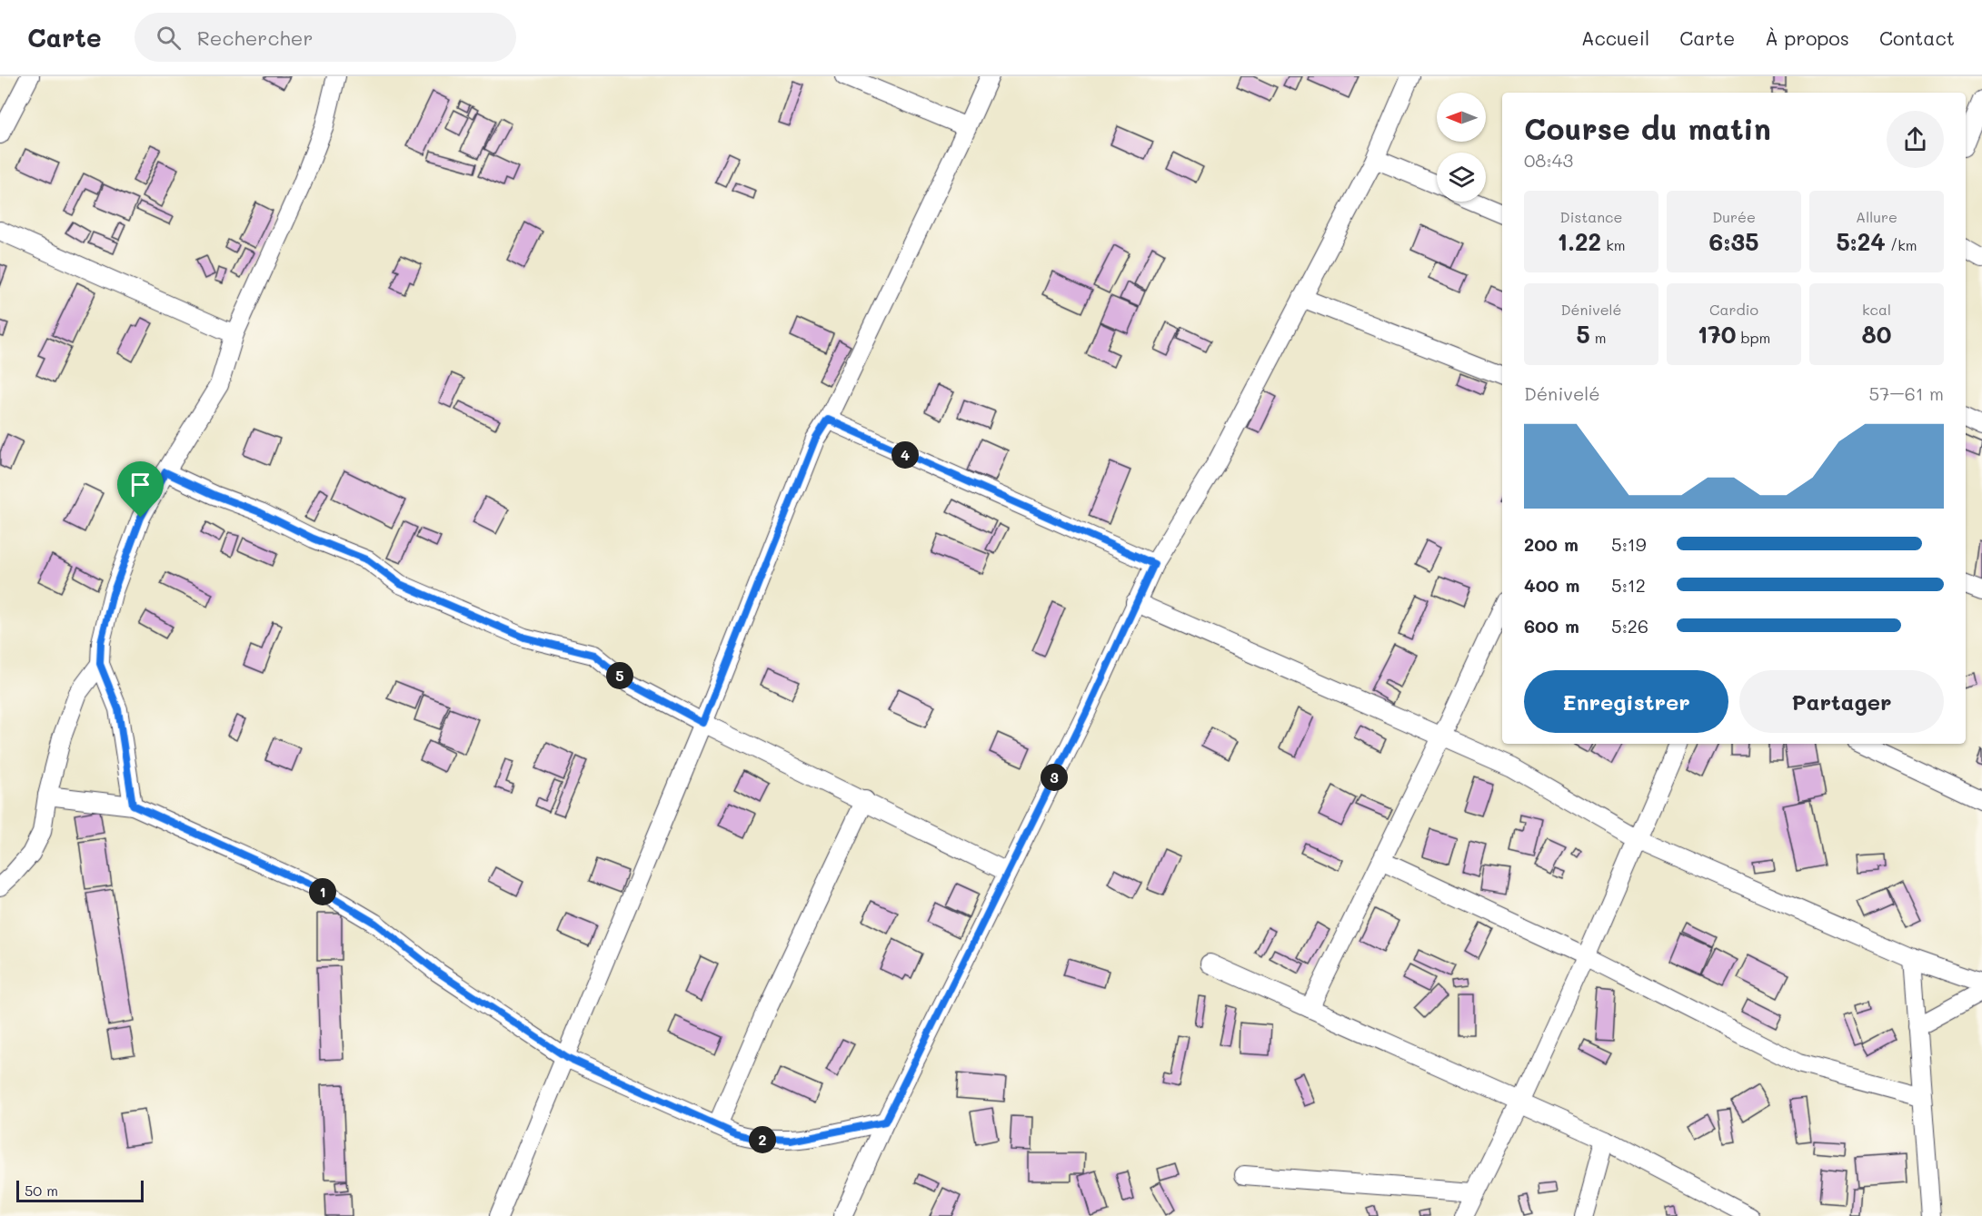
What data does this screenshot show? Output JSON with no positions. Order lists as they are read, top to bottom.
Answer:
{
  "scale_bar": "50 m",
  "north": "left",
  "page": {
    "header": "Carte",
    "search": "Rechercher",
    "nav": [
      "Accueil",
      "Carte",
      "À propos",
      "Contact"
    ],
    "heading": ["Course du matin", "08:43"],
    "stats": [
      ["Distance", "1.22 km"],
      ["Durée", "6:35"],
      ["Allure", "5:24 /km"],
      ["Dénivelé", "5 m"],
      ["Cardio", "170 bpm"],
      ["kcal", "80"]
    ],
    "chart": ["Dénivelé", "57–61 m"],
    "pins": [
      "4",
      "5",
      "3",
      "1",
      "2"
    ],
    "list": [
      {
        "name": "200 m",
        "note": "5:19"
      },
      {
        "name": "400 m",
        "note": "5:12"
      },
      {
        "name": "600 m",
        "note": "5:26"
      }
    ],
    "buttons": ["Enregistrer", "Partager"],
    "scale": "50 m"
  }
}
